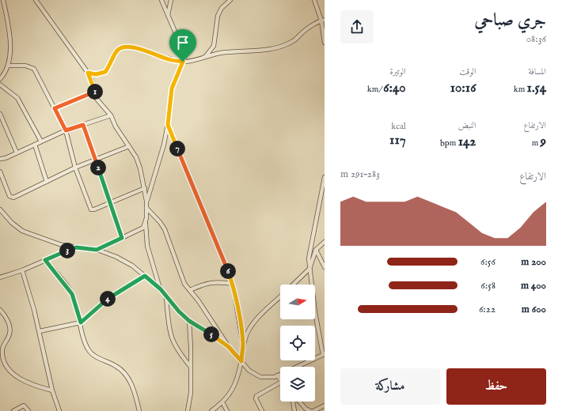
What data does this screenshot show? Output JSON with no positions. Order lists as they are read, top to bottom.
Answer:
{
  "north": "right",
  "page": {
    "heading": ["جري صباحي", "08:36"],
    "stats": [
      ["المسافة", "1.54 km"],
      ["الوقت", "10:16"],
      ["الوتيرة", "6:40 /km"],
      ["الارتفاع", "9 m"],
      ["النبض", "142 bpm"],
      ["kcal", "117"]
    ],
    "pins": [
      "1",
      "7",
      "2",
      "3",
      "6",
      "4",
      "5"
    ],
    "chart": ["الارتفاع", "283–291 m"],
    "list": [
      {
        "name": "200 m",
        "note": "6:56"
      },
      {
        "name": "400 m",
        "note": "6:58"
      },
      {
        "name": "600 m",
        "note": "6:22"
      }
    ],
    "buttons": ["حفظ", "مشاركة"]
  }
}
